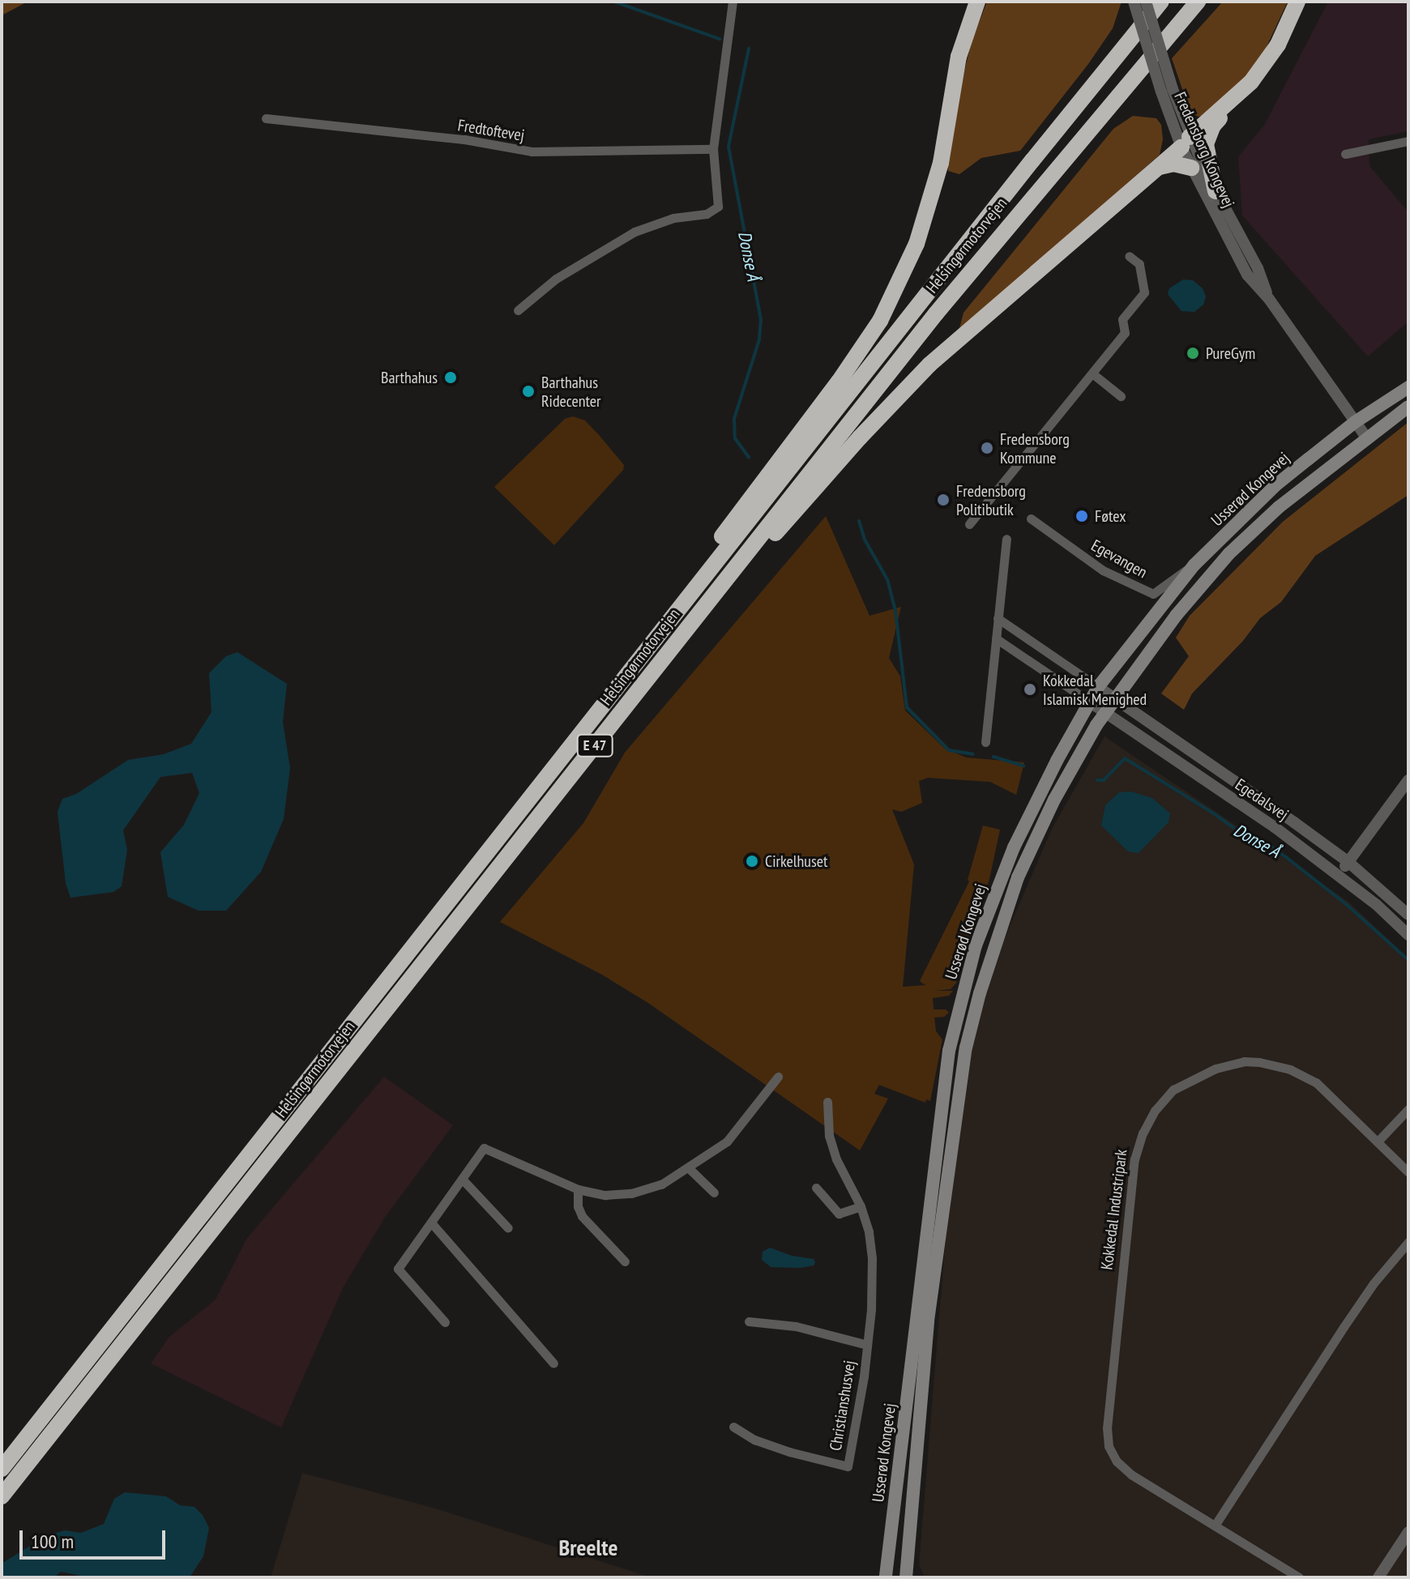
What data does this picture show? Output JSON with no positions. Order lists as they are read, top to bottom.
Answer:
{
  "streets": {
    "highway": ["Helsingørmotorvejen", "E 47"],
    "main road": ["Usserød Kongevej"],
    "street": [
      "Fredtoftevej",
      "Fredensborg Kongevej",
      "Egevangen",
      "Egedalsvej",
      "Kokkedal Industripark",
      "Christianshusvej"
    ]
  },
  "crossings": [
    ["Fredensborg Kongevej", "Usserød Kongevej"],
    ["Usserød Kongevej", "Egevangen"],
    ["Usserød Kongevej", "Egedalsvej"]
  ],
  "districts": ["Breelte"],
  "water": ["Donse Å"],
  "places": [
    "PureGym",
    "Barthahus",
    "Barthahus Ridecenter",
    "Fredensborg Kommune",
    "Fredensborg Politibutik",
    "Føtex",
    "Kokkedal Islamisk Menighed",
    "Cirkelhuset"
  ],
  "scale_bar": "100 m"
}
